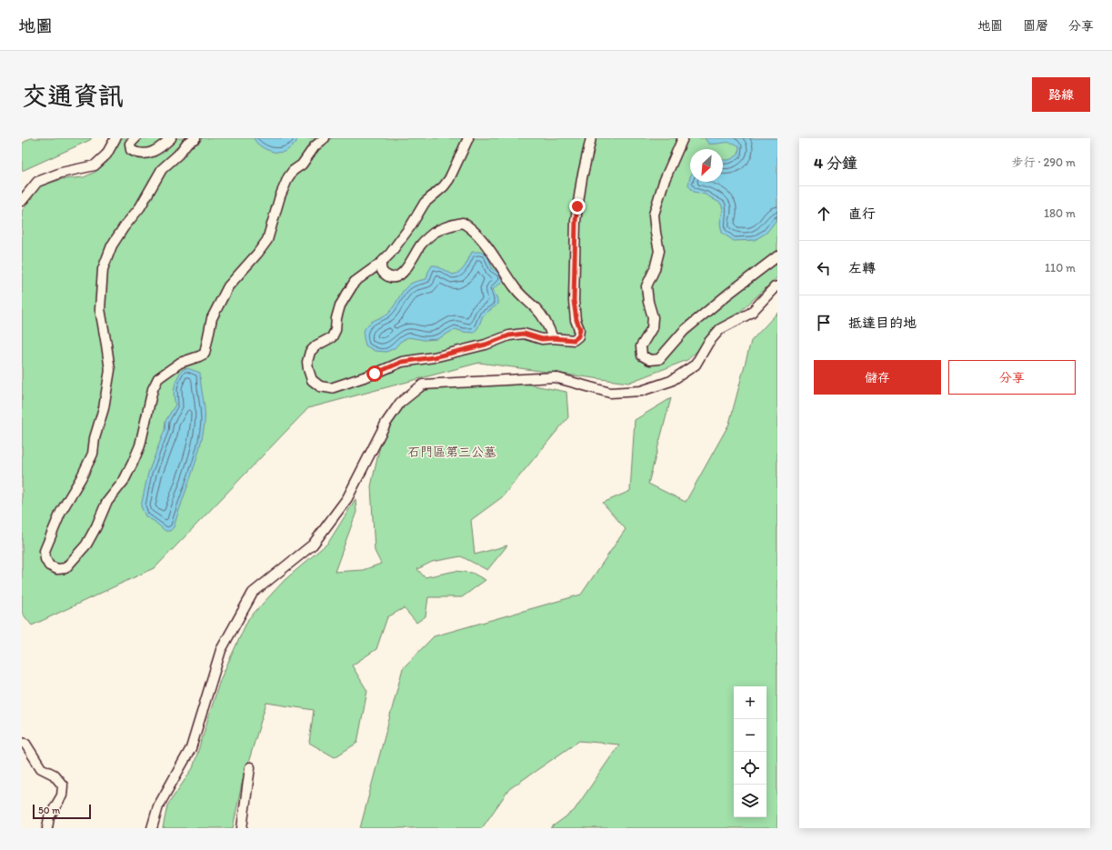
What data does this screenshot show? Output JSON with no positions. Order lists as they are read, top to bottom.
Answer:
{
  "parks": ["石門區第三公墓"],
  "scale_bar": "50 m",
  "north": "bottom left",
  "page": {
    "header": "地圖",
    "nav": ["地圖", "圖層", "分享"],
    "buttons": [
      "路線",
      ["儲存", "分享"]
    ],
    "title": "交通資訊",
    "heading": ["4 分鐘", "步行 · 290 m"],
    "list": [
      ["直行", "180 m"],
      ["左轉", "110 m"],
      "抵達目的地"
    ],
    "map_buttons": ["+", "−"],
    "scale": "50 m"
  }
}
